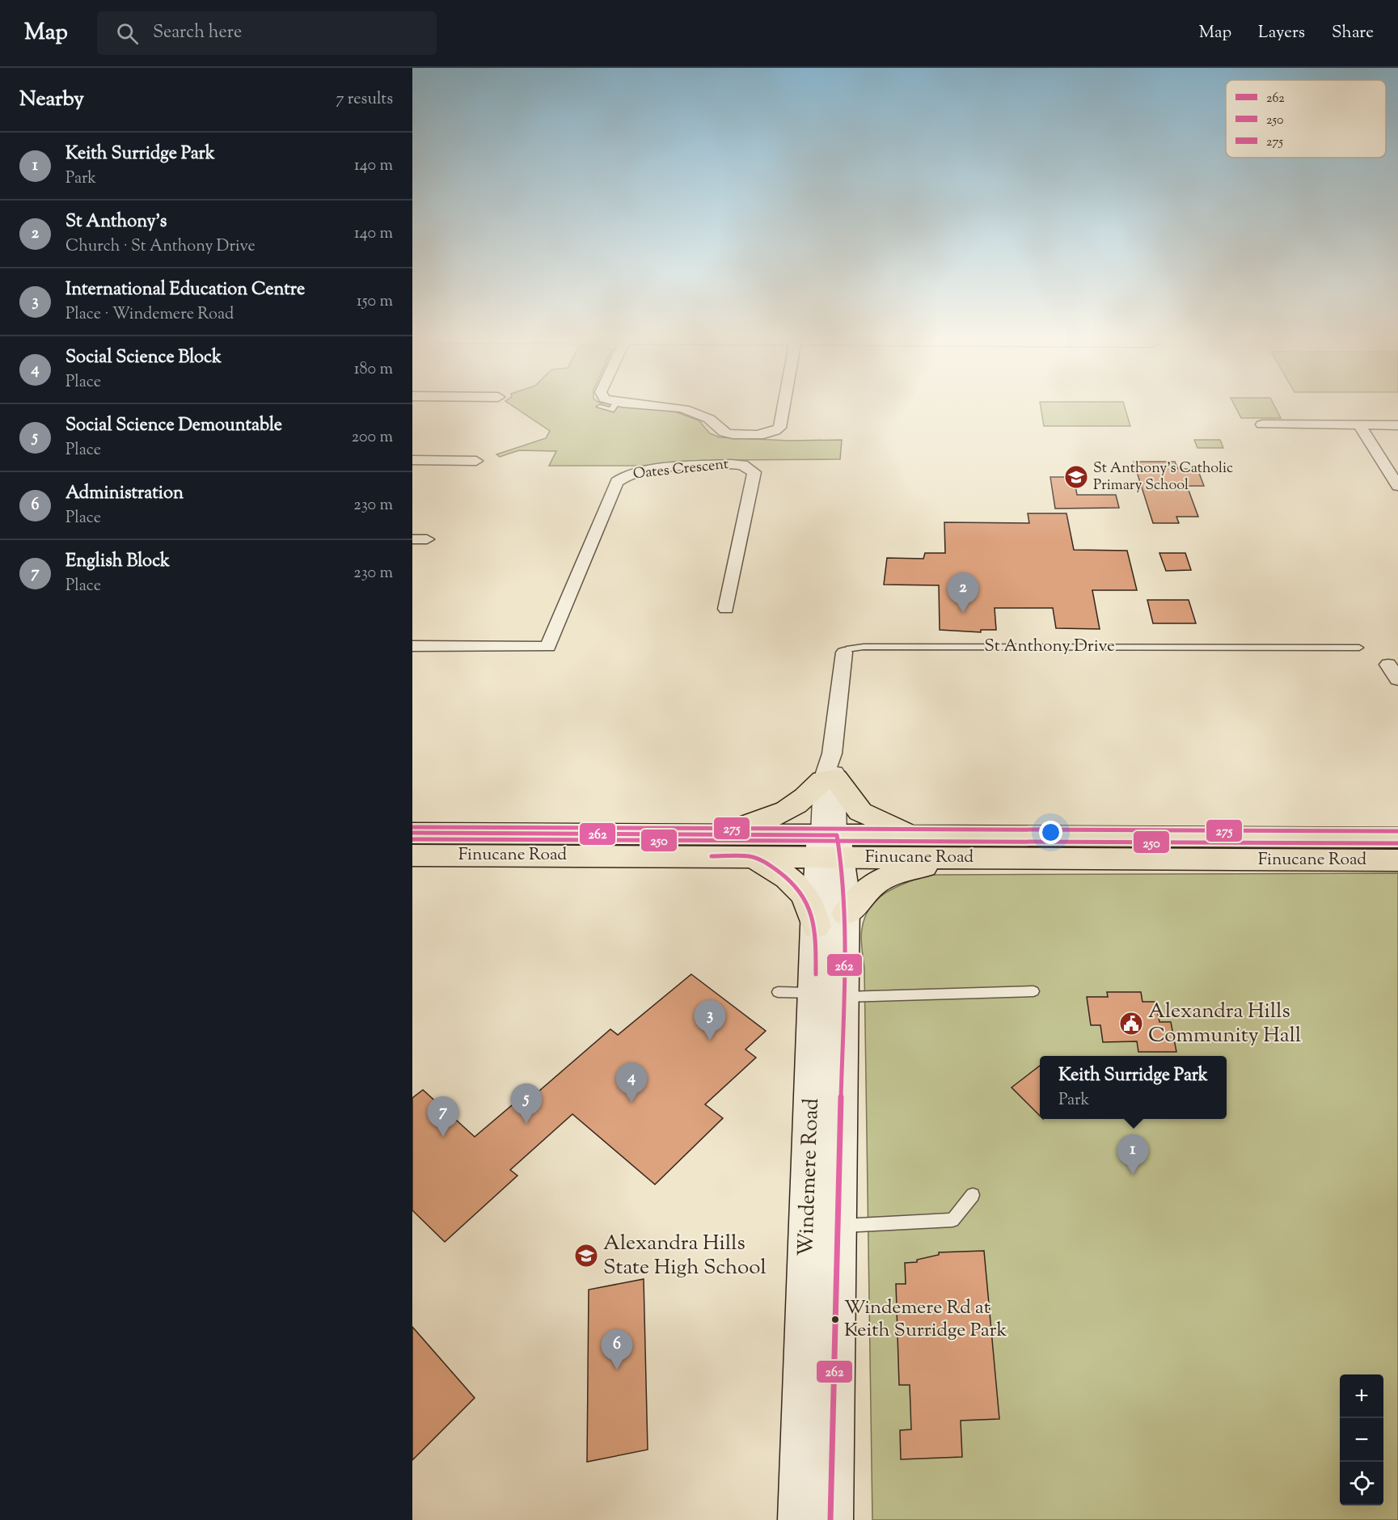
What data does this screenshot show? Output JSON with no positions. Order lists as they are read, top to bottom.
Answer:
{
  "streets": {
    "highway": ["Finucane Road"],
    "main road": ["Windemere Road"],
    "street": ["Oates Crescent", "St Anthony Drive"]
  },
  "crossings": [
    ["St Anthony Drive", "Finucane Road"],
    ["St Anthony Drive", "Windemere Road"],
    ["Finucane Road", "Windemere Road"]
  ],
  "places": {
    "school or university": ["St Anthony's Catholic Primary School", "Alexandra Hills State High School"],
    "public building": ["Alexandra Hills Community Hall"],
    "other": ["Windemere Rd at Keith Surridge Park"]
  },
  "lines": ["transit line 275", "transit line 262", "transit line 250"],
  "legend": ["262", "250", "275"],
  "page": {
    "header": "Map",
    "search": "Search here",
    "nav": ["Map", "Layers", "Share"],
    "heading": ["Nearby", "7 results"],
    "list": [
      {
        "mark": "1",
        "name": "Keith Surridge Park",
        "note": "Park",
        "value": "140 m"
      },
      {
        "mark": "2",
        "name": "St Anthony's",
        "note": "Church · St Anthony Drive",
        "value": "140 m"
      },
      {
        "mark": "3",
        "name": "International Education Centre",
        "note": "Place · Windemere Road",
        "value": "150 m"
      },
      {
        "mark": "4",
        "name": "Social Science Block",
        "note": "Place",
        "value": "180 m"
      },
      {
        "mark": "5",
        "name": "Social Science Demountable",
        "note": "Place",
        "value": "200 m"
      },
      {
        "mark": "6",
        "name": "Administration",
        "note": "Place",
        "value": "230 m"
      },
      {
        "mark": "7",
        "name": "English Block",
        "note": "Place",
        "value": "230 m"
      }
    ],
    "pins": [
      "2",
      "3",
      "4",
      "5",
      "7",
      "1",
      "6"
    ],
    "popup": ["Keith Surridge Park", "Park"],
    "map_buttons": ["+", "−"]
  }
}
